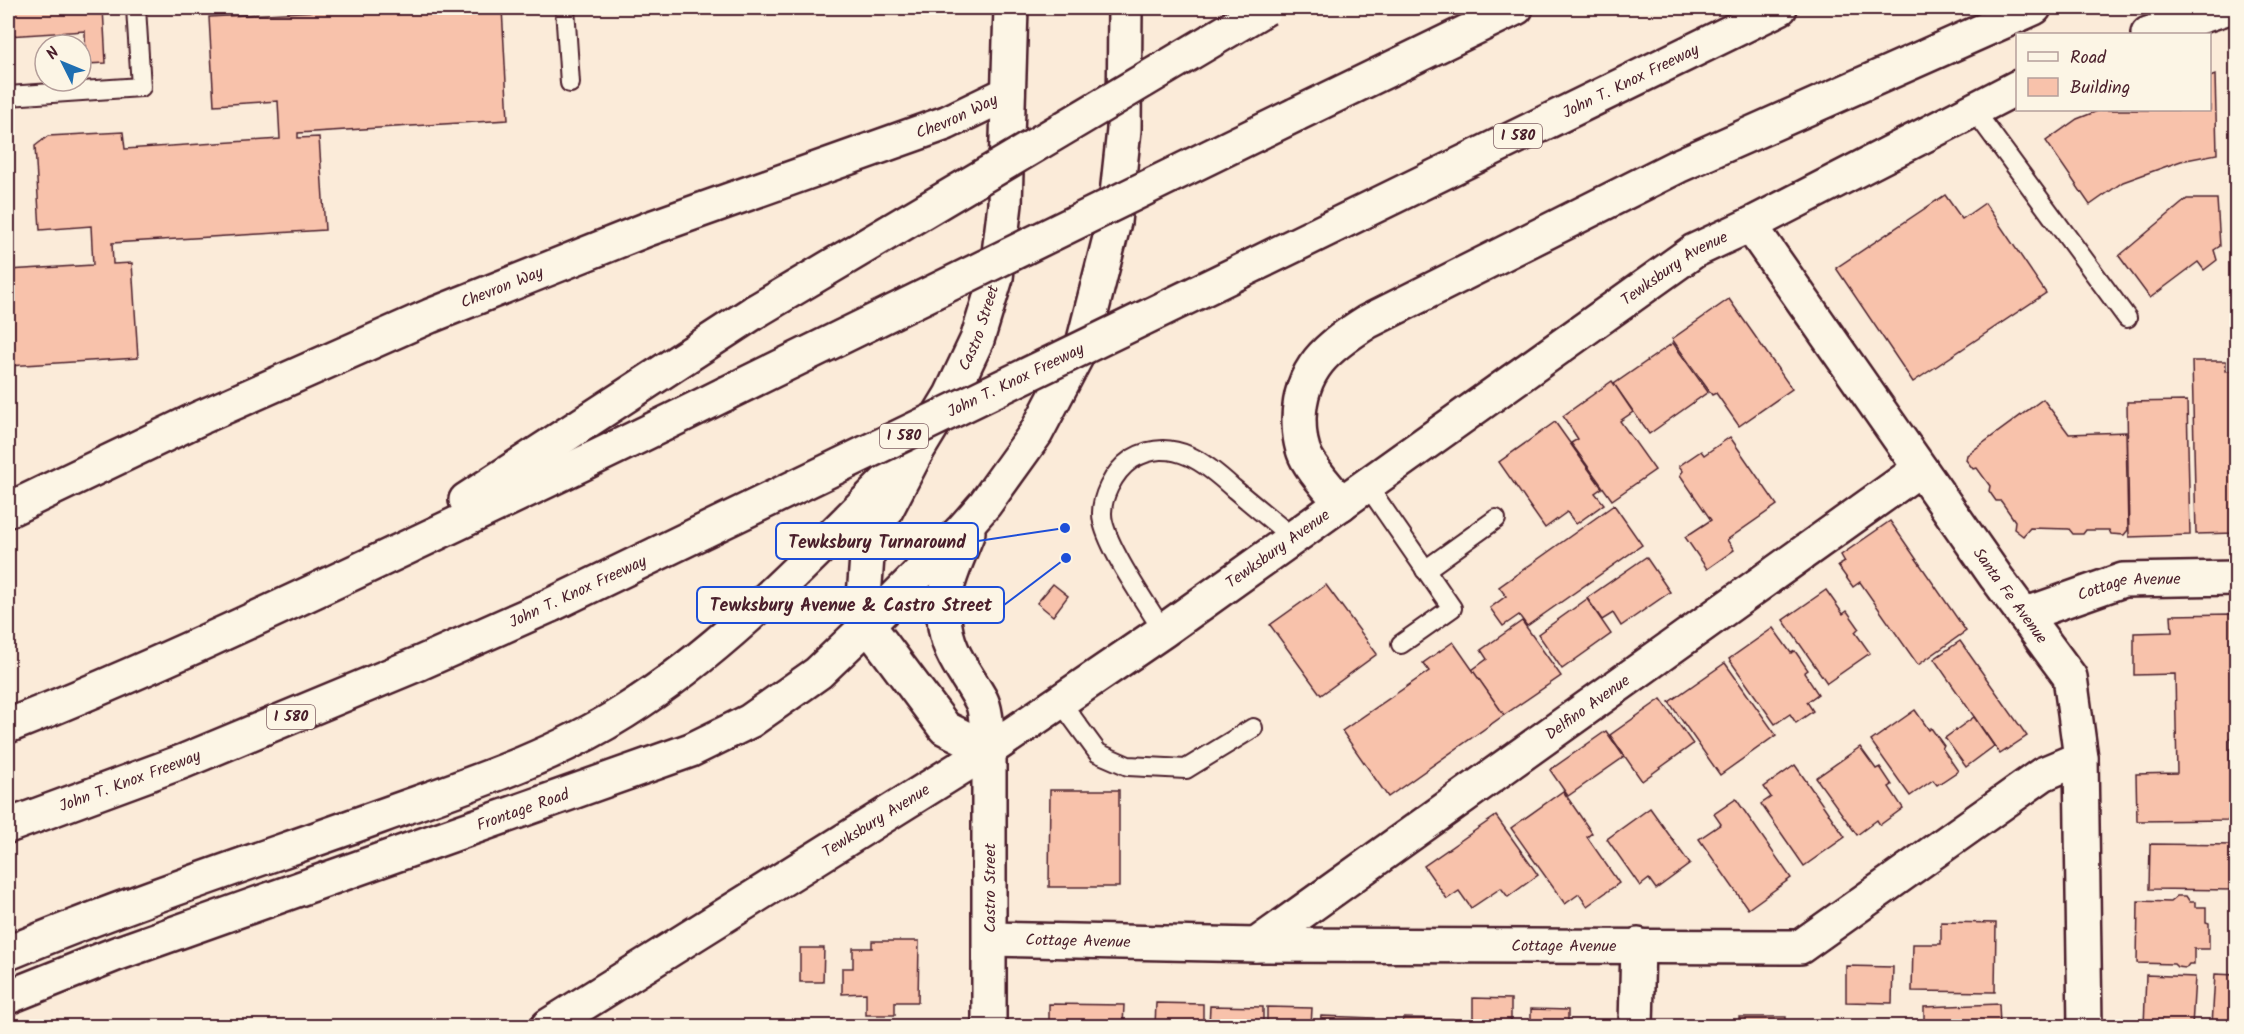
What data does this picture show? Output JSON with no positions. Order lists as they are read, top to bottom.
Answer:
{
  "streets": {
    "main road": [
      "John T. Knox Freeway",
      "Chevron Way",
      "I 580",
      "Tewksbury Avenue",
      "Castro Street",
      "Cottage Avenue",
      "Santa Fe Avenue",
      "Delfino Avenue",
      "Frontage Road"
    ]
  },
  "crossings": [
    ["Chevron Way", "Castro Street"],
    ["Tewksbury Avenue", "Castro Street"],
    ["Tewksbury Avenue", "Santa Fe Avenue"],
    ["Castro Street", "Cottage Avenue"],
    ["Castro Street", "Frontage Road"],
    ["Cottage Avenue", "Santa Fe Avenue"],
    ["Cottage Avenue", "Delfino Avenue"],
    ["Santa Fe Avenue", "Delfino Avenue"]
  ],
  "places": ["Tewksbury Turnaround", "Tewksbury Avenue & Castro Street"],
  "legend": ["Road", "Building"],
  "north": "top left"
}
